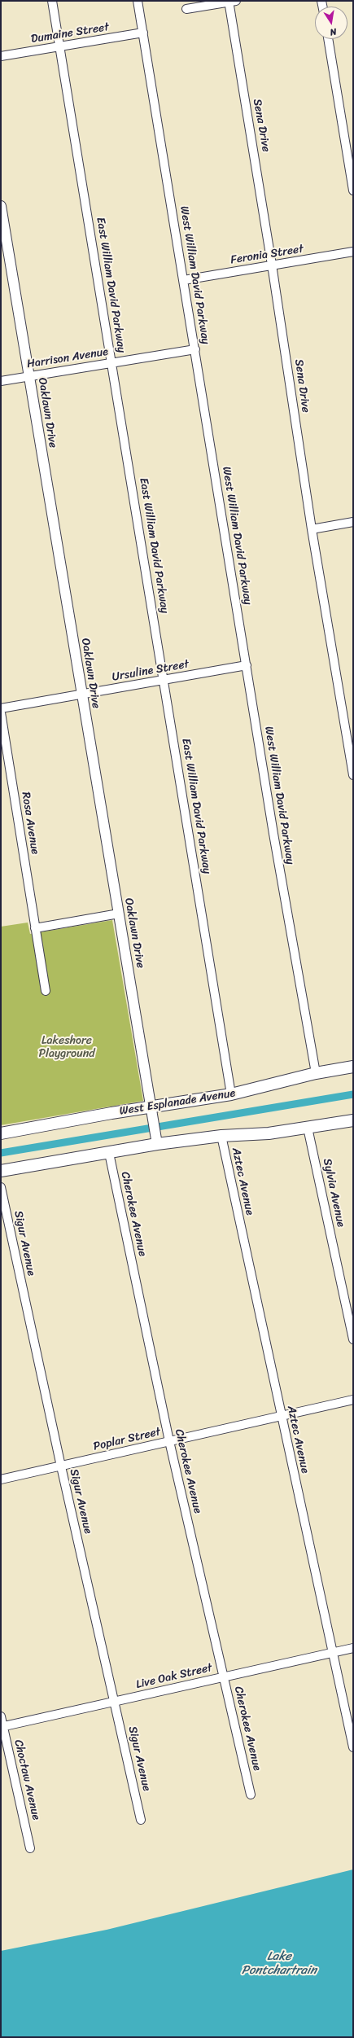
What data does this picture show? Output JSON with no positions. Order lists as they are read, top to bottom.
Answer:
{
  "streets": {
    "main road": ["West Esplanade Avenue"],
    "street": [
      "Dumaine Street",
      "Sena Drive",
      "Feronia Street",
      "West William David Parkway",
      "East William David Parkway",
      "Harrison Avenue",
      "Oaklawn Drive",
      "Ursuline Street",
      "Rosa Avenue",
      "Aztec Avenue",
      "Sylvia Avenue",
      "Cherokee Avenue",
      "Sigur Avenue",
      "Poplar Street",
      "Live Oak Street",
      "Choctaw Avenue"
    ]
  },
  "crossings": [
    ["Dumaine Street", "West William David Parkway"],
    ["Dumaine Street", "East William David Parkway"],
    ["Sena Drive", "Feronia Street"],
    ["Feronia Street", "West William David Parkway"],
    ["West William David Parkway", "Harrison Avenue"],
    ["West William David Parkway", "Ursuline Street"],
    ["West William David Parkway", "West Esplanade Avenue"],
    ["East William David Parkway", "Harrison Avenue"],
    ["East William David Parkway", "Ursuline Street"],
    ["East William David Parkway", "West Esplanade Avenue"],
    ["Harrison Avenue", "Oaklawn Drive"],
    ["Oaklawn Drive", "Ursuline Street"],
    ["Oaklawn Drive", "West Esplanade Avenue"],
    ["Aztec Avenue", "Poplar Street"],
    ["Aztec Avenue", "Live Oak Street"],
    ["Cherokee Avenue", "Poplar Street"],
    ["Cherokee Avenue", "Live Oak Street"],
    ["Sigur Avenue", "Poplar Street"],
    ["Sigur Avenue", "Live Oak Street"],
    ["Live Oak Street", "Choctaw Avenue"]
  ],
  "water": ["Lake Pontchartrain"],
  "parks": ["Lakeshore Playground"],
  "north": "bottom"
}
